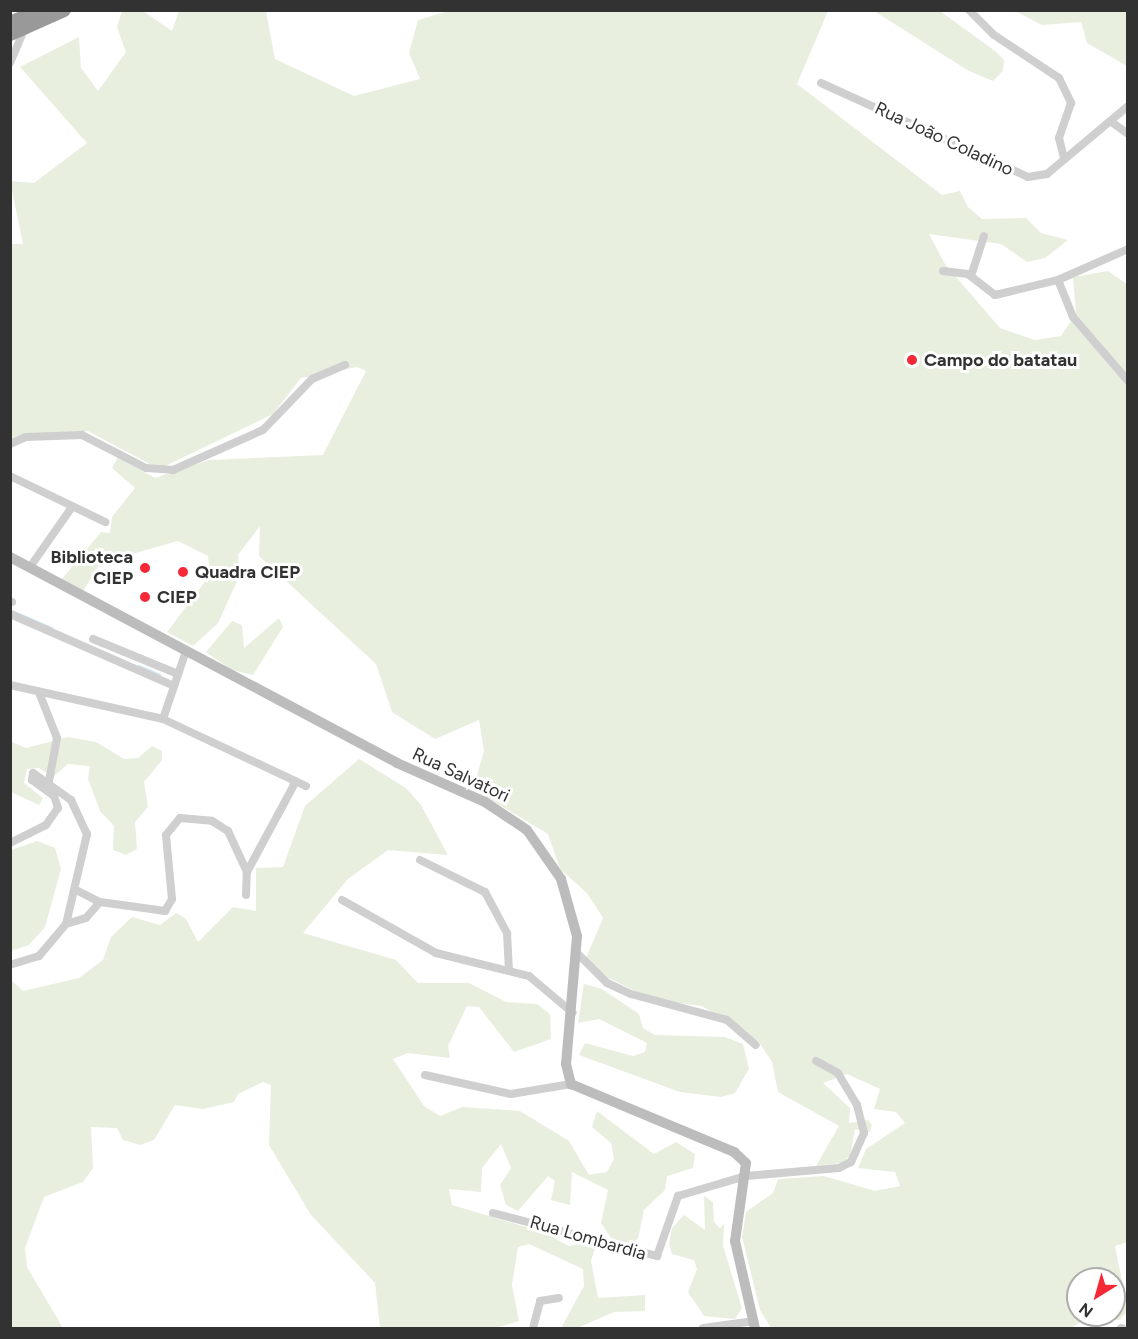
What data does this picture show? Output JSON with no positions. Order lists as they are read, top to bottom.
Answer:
{
  "streets": {
    "street": ["Rua João Coladino", "Rua Salvatori", "Rua Lombardia"]
  },
  "places": [
    "Campo do batatau",
    "Biblioteca CIEP",
    "Quadra CIEP",
    "CIEP"
  ],
  "north": "bottom left"
}
